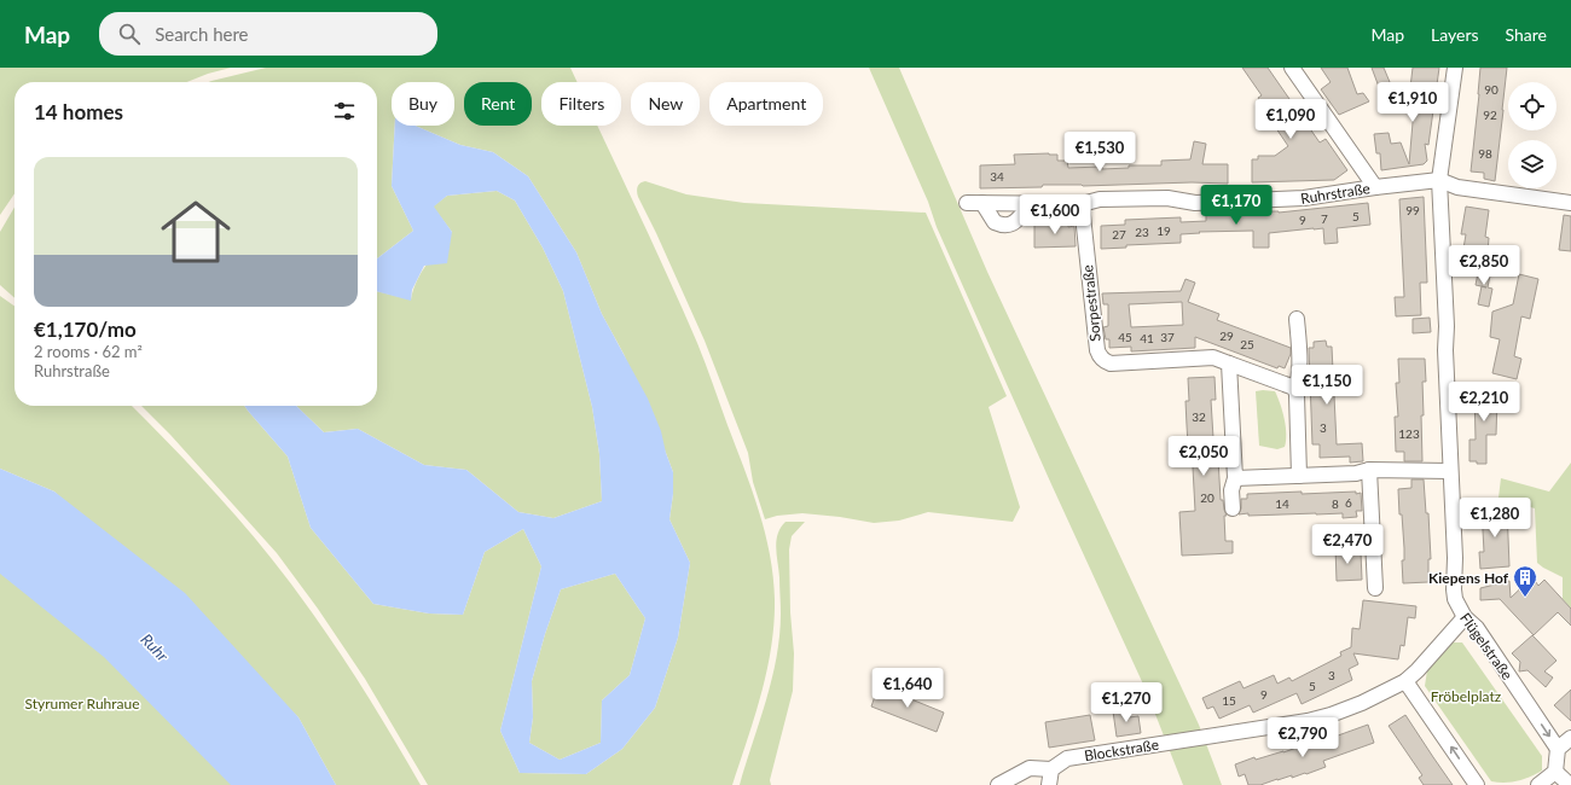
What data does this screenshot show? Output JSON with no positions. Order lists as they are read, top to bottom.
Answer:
{
  "streets": {
    "street": [
      "Ruhrstraße",
      "Sorpestraße",
      "Flügelstraße",
      "Blockstraße"
    ]
  },
  "crossings": [
    ["Ruhrstraße", "Sorpestraße"],
    ["Ruhrstraße", "Flügelstraße"],
    ["Flügelstraße", "Blockstraße"]
  ],
  "water": ["Ruhr"],
  "parks": ["Fröbelplatz", "Styrumer Ruhraue"],
  "places": {
    "building": ["Kiepens Hof"]
  },
  "house_numbers": [
    "90",
    "92",
    "98",
    "34",
    "99",
    "5",
    "7",
    "9",
    "19",
    "23",
    "27",
    "29",
    "45",
    "37",
    "41",
    "25",
    "32",
    "3",
    "123",
    "20",
    "6",
    "14",
    "8",
    "3",
    "5",
    "9",
    "15"
  ],
  "page": {
    "header": "Map",
    "search": "Search here",
    "nav": ["Map", "Layers", "Share"],
    "price": [
      "€1,910",
      "€1,090",
      "€1,530",
      "€1,170",
      "€1,600",
      "€2,850",
      "€1,150",
      "€2,210",
      "€2,050",
      "€1,280",
      "€2,470",
      "€1,640",
      "€1,270",
      "€2,790"
    ],
    "chip": [
      "Buy",
      "Rent",
      "Filters",
      "New",
      "Apartment"
    ],
    "heading": "14 homes",
    "list": [
      {
        "name": "€1,170/mo",
        "note": "2 rooms · 62 m² · Ruhrstraße"
      }
    ]
  }
}
